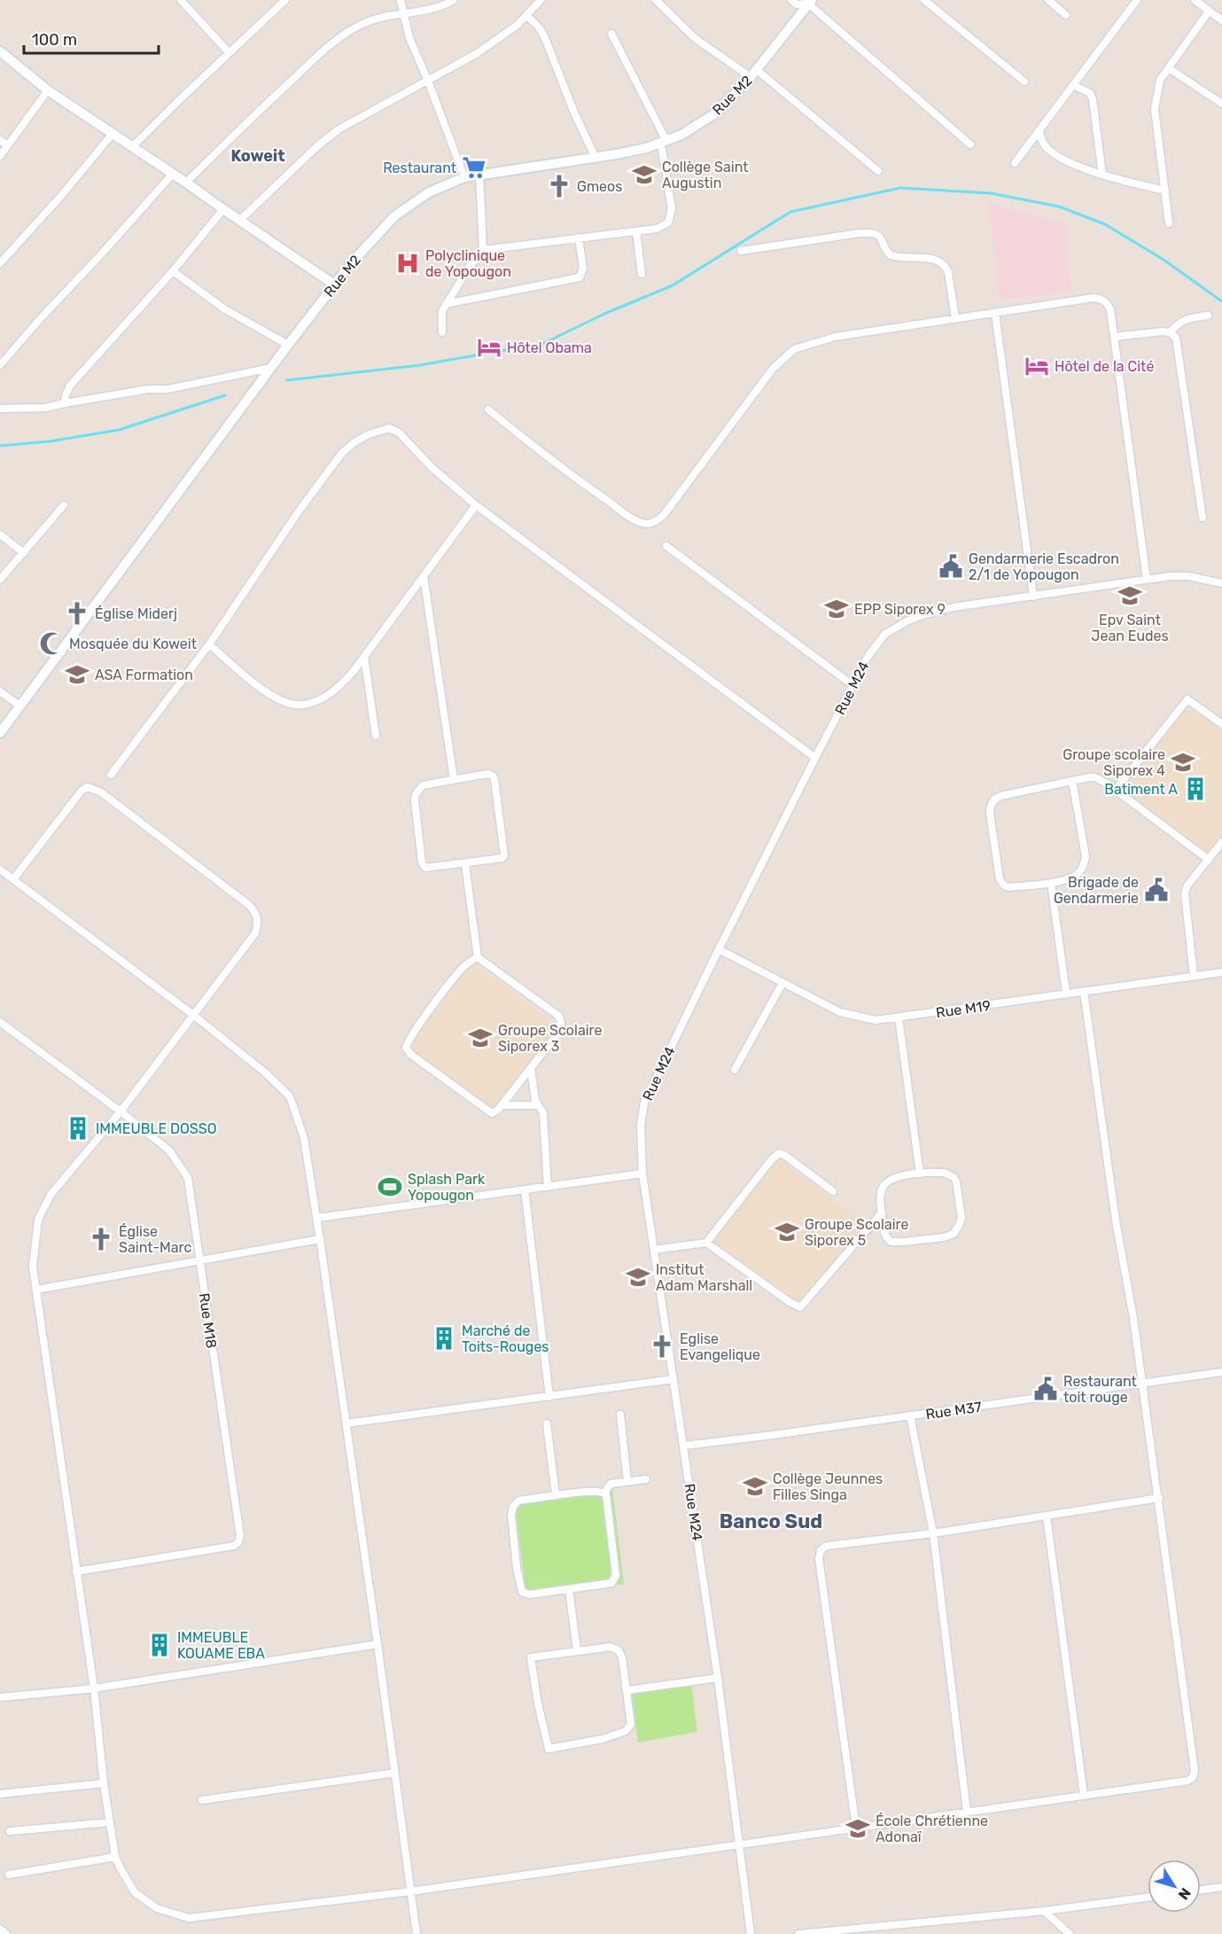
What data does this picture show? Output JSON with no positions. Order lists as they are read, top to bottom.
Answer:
{
  "streets": {
    "street": [
      "Rue M2",
      "Rue M24",
      "Rue M19",
      "Rue M18",
      "Rue M37"
    ]
  },
  "crossings": [
    ["Rue M24", "Rue M19"],
    ["Rue M24", "Rue M37"]
  ],
  "districts": ["Koweit", "Banco Sud"],
  "places": {
    "supermarket": ["Restaurant"],
    "school or university": [
      "Collège Saint Augustin",
      "Epv Saint Jean Eudes",
      "EPP Siporex 9",
      "ASA Formation",
      "Groupe scolaire Siporex 4",
      "Groupe Scolaire Siporex 3",
      "Groupe Scolaire Siporex 5",
      "Institut Adam Marshall",
      "Collège Jeunnes Filles Singa",
      "École Chrétienne Adonaï"
    ],
    "church": [
      "Gmeos",
      "Église Miderj",
      "Église Saint-Marc",
      "Eglise Evangelique"
    ],
    "hospital": ["Polyclinique de Yopougon"],
    "hotel": ["Hôtel Obama", "Hôtel de la Cité"],
    "public building": ["Gendarmerie Escadron 2/1 de Yopougon", "Brigade de Gendarmerie", "Restaurant toit rouge"],
    "mosque": ["Mosquée du Koweit"],
    "building": [
      "Batiment A",
      "IMMEUBLE DOSSO",
      "Marché de Toits-Rouges",
      "IMMEUBLE KOUAME EBA"
    ],
    "sports": ["Splash Park Yopougon"]
  },
  "scale_bar": "100 m",
  "north": "bottom right"
}
